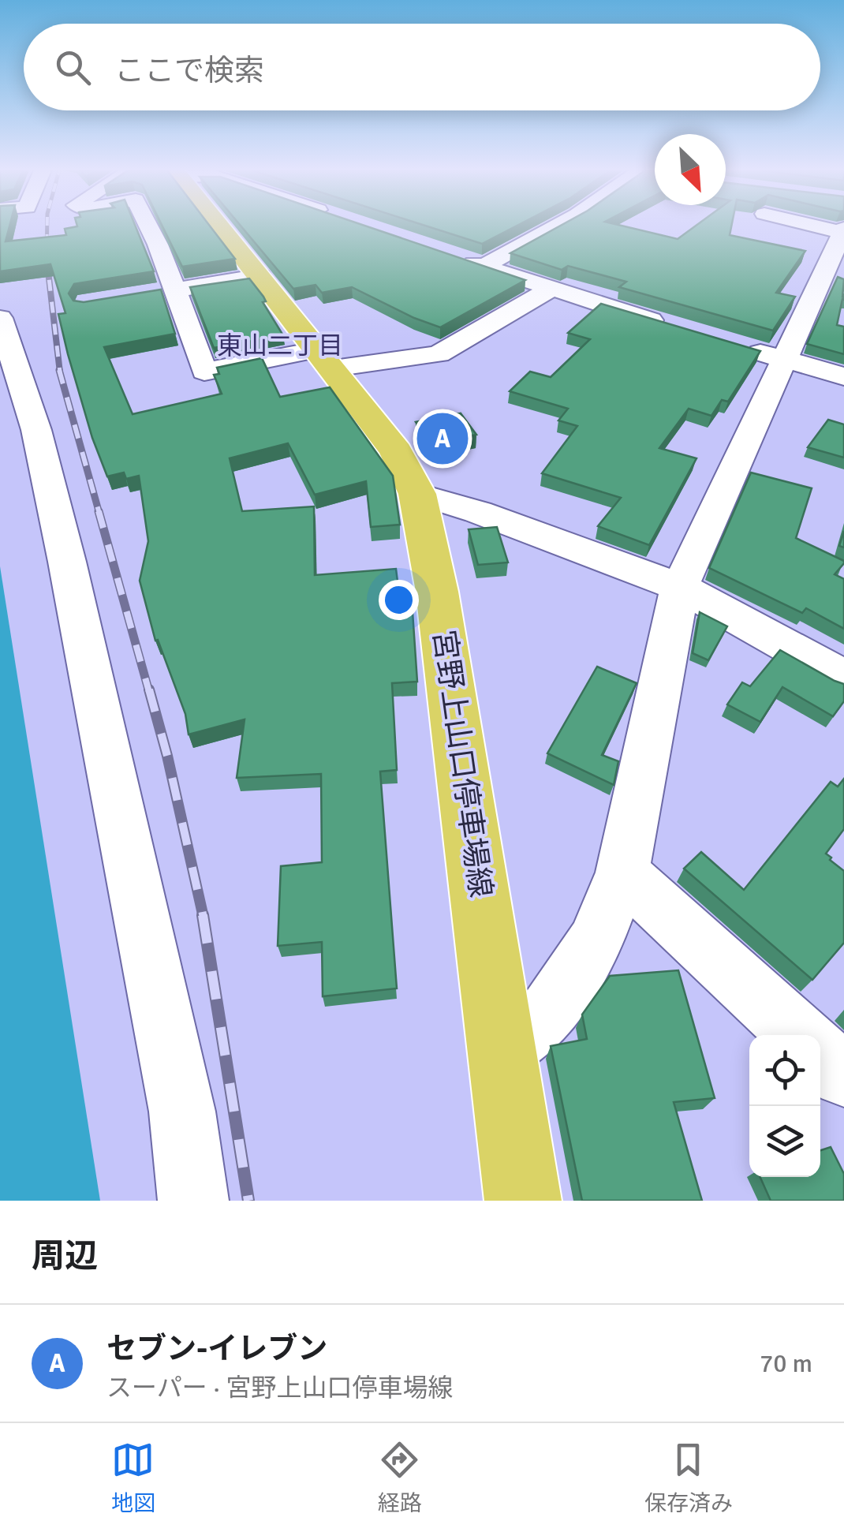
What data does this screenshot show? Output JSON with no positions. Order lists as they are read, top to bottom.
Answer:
{
  "streets": {
    "main road": ["宮野上山口停車場線"]
  },
  "districts": ["東山二丁目"],
  "north": "bottom right",
  "page": {
    "search": "ここで検索",
    "pins": "A",
    "heading": "周辺",
    "list": [
      {
        "mark": "A",
        "name": "セブン-イレブン",
        "note": "スーパー · 宮野上山口停車場線",
        "value": "70 m"
      }
    ],
    "nav": ["地図", "経路", "保存済み"]
  }
}
